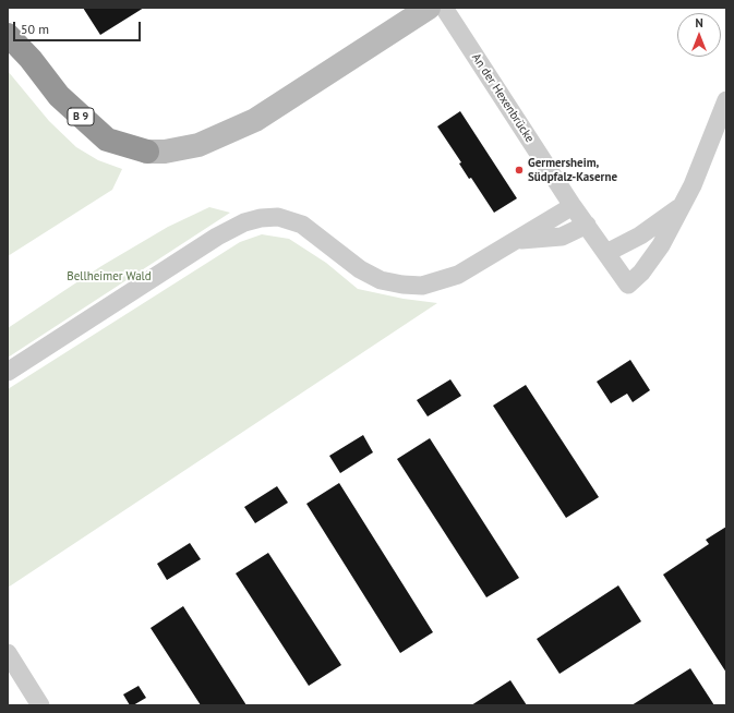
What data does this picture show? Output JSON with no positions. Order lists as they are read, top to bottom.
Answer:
{
  "streets": {
    "highway": ["B 9"],
    "street": ["An der Hexenbrücke"]
  },
  "parks": ["Bellheimer Wald"],
  "places": ["Germersheim, Südpfalz-Kaserne"],
  "scale_bar": "50 m",
  "north": "top"
}
